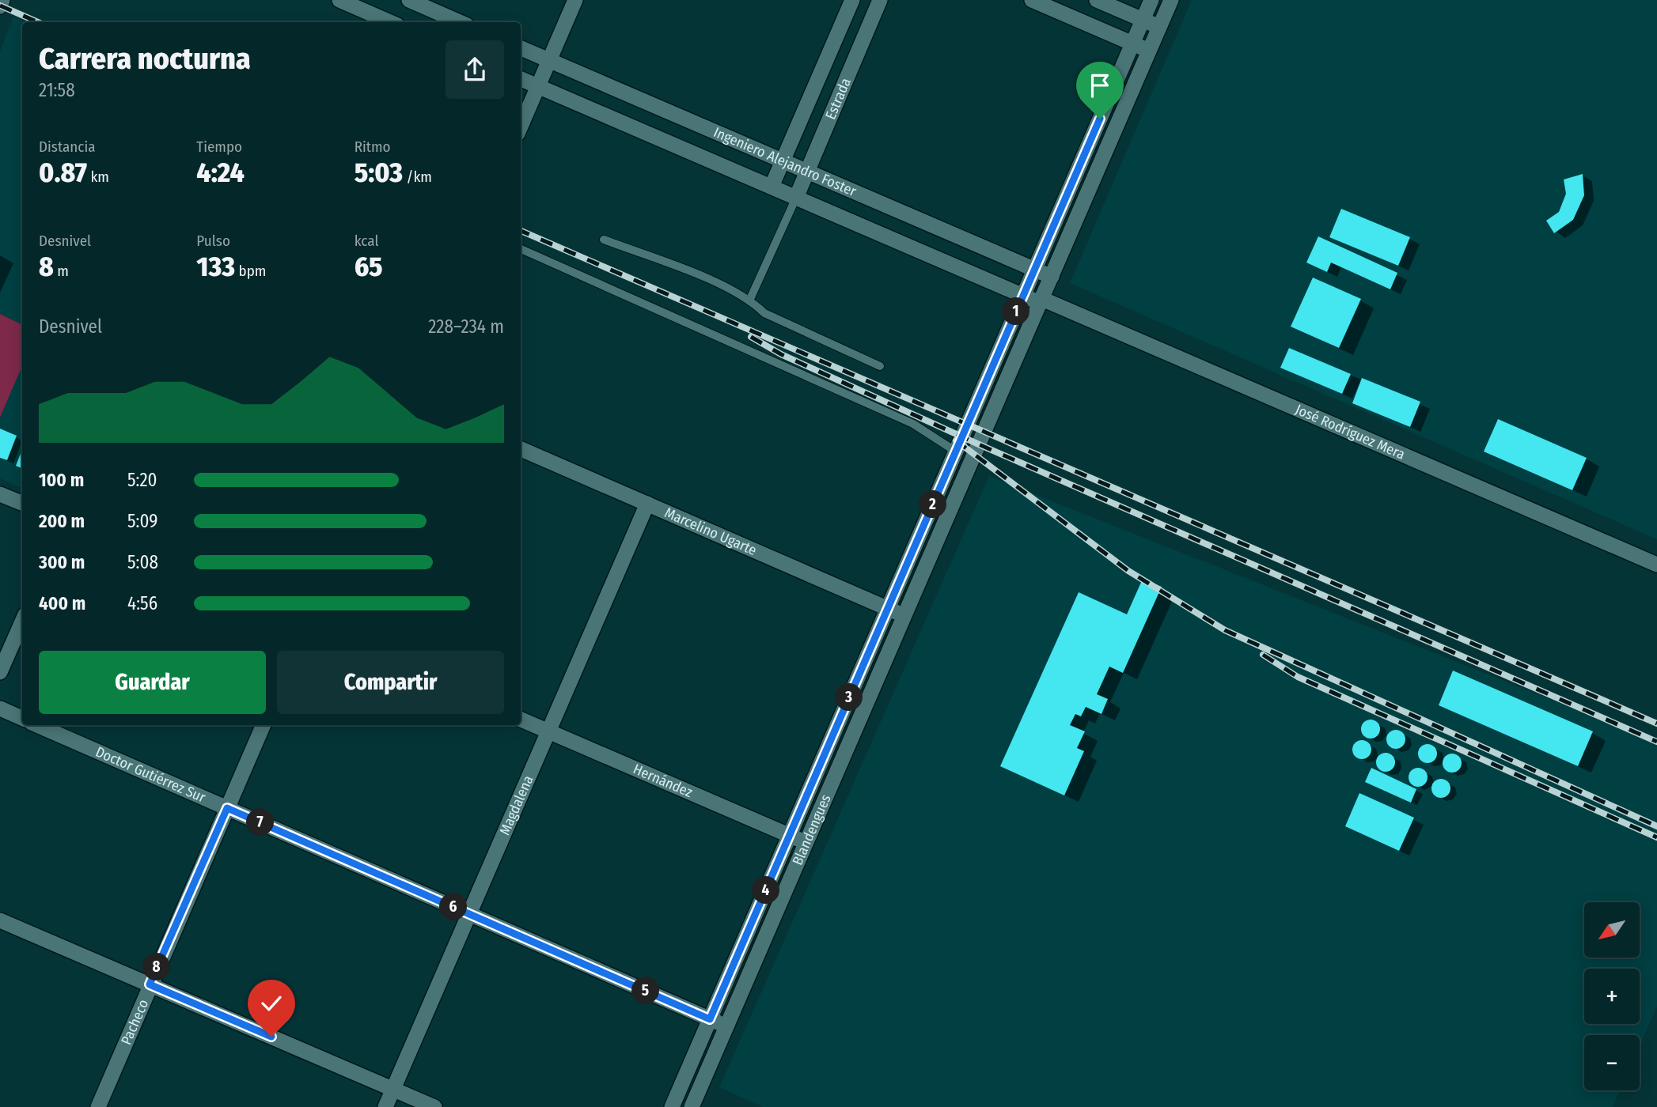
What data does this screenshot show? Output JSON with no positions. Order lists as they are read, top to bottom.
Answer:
{
  "streets": {
    "street": [
      "Estrada",
      "Ingeniero Alejandro Foster",
      "José Rodríguez Mera",
      "Marcelino Ugarte",
      "Doctor Gutiérrez Sur",
      "Hernández",
      "Magdalena",
      "Blandengues",
      "Pacheco"
    ]
  },
  "crossings": [
    ["Estrada", "Ingeniero Alejandro Foster"],
    ["Ingeniero Alejandro Foster", "José Rodríguez Mera"],
    ["Ingeniero Alejandro Foster", "Blandengues"],
    ["José Rodríguez Mera", "Blandengues"],
    ["Marcelino Ugarte", "Magdalena"],
    ["Marcelino Ugarte", "Blandengues"],
    ["Doctor Gutiérrez Sur", "Magdalena"],
    ["Doctor Gutiérrez Sur", "Blandengues"],
    ["Doctor Gutiérrez Sur", "Pacheco"],
    ["Hernández", "Magdalena"],
    ["Hernández", "Blandengues"]
  ],
  "north": "bottom left",
  "page": {
    "heading": ["Carrera nocturna", "21:58"],
    "stats": [
      ["Distancia", "0.87 km"],
      ["Tiempo", "4:24"],
      ["Ritmo", "5:03 /km"],
      ["Desnivel", "8 m"],
      ["Pulso", "133 bpm"],
      ["kcal", "65"]
    ],
    "pins": [
      "1",
      "2",
      "3",
      "7",
      "4",
      "6",
      "8",
      "5"
    ],
    "chart": ["Desnivel", "228–234 m"],
    "list": [
      {
        "name": "100 m",
        "note": "5:20"
      },
      {
        "name": "200 m",
        "note": "5:09"
      },
      {
        "name": "300 m",
        "note": "5:08"
      },
      {
        "name": "400 m",
        "note": "4:56"
      }
    ],
    "buttons": ["Guardar", "Compartir"],
    "map_buttons": ["+", "−"]
  }
}
